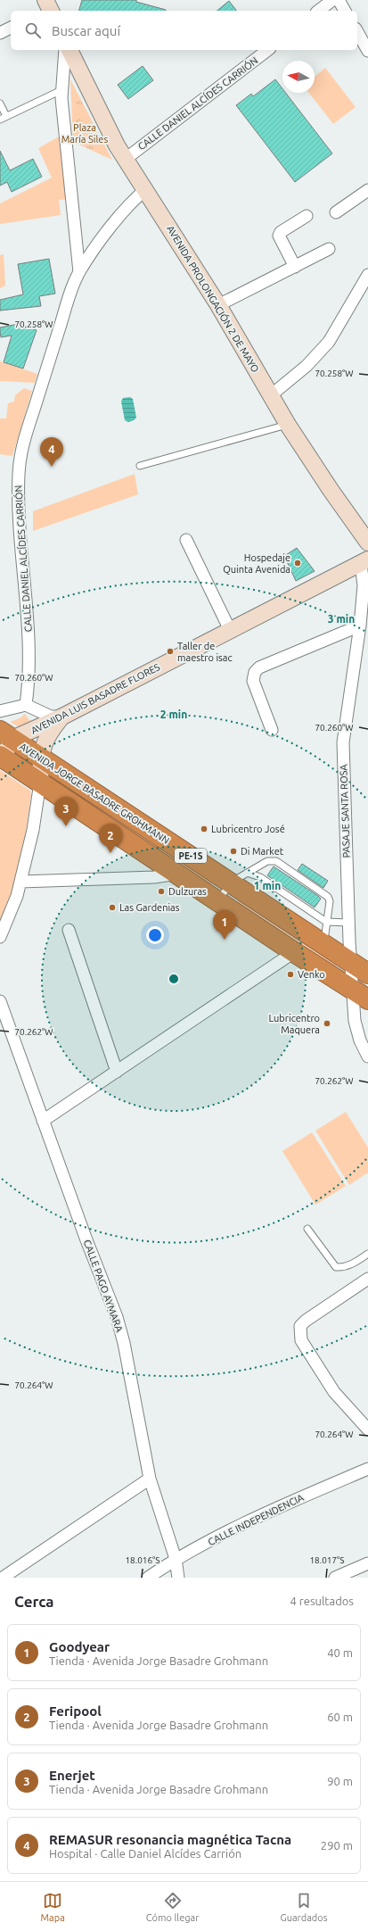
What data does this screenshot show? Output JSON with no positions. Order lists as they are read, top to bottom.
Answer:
{
  "streets": {
    "highway": ["AVENIDA JORGE BASADRE GROHMANN", "PE-1S"],
    "street": [
      "CALLE DANIEL ALCÍDES CARRIÓN",
      "AVENIDA PROLONGACIÓN 2 DE MAYO",
      "AVENIDA LUIS BASADRE FLORES",
      "PASAJE SANTA ROSA",
      "CALLE PAGO AYMARA",
      "CALLE INDEPENDENCIA"
    ]
  },
  "crossings": [
    ["CALLE DANIEL ALCÍDES CARRIÓN", "AVENIDA PROLONGACIÓN 2 DE MAYO"],
    ["AVENIDA LUIS BASADRE FLORES", "AVENIDA JORGE BASADRE GROHMANN"],
    ["AVENIDA LUIS BASADRE FLORES", "PASAJE SANTA ROSA"],
    ["AVENIDA JORGE BASADRE GROHMANN", "PASAJE SANTA ROSA"],
    ["CALLE PAGO AYMARA", "CALLE INDEPENDENCIA"]
  ],
  "parks": ["Plaza María Siles"],
  "places": [
    "Hospedaje Quinta Avenida",
    "Taller de maestro isac",
    "Lubricentro José",
    "Di Market",
    "Dulzuras",
    "Las Gardenias",
    "Venko",
    "Lubricentro Maquera"
  ],
  "north": "left",
  "page": {
    "search": "Buscar aquí",
    "pins": [
      "4",
      "3",
      "2",
      "1"
    ],
    "heading": ["Cerca", "4 resultados"],
    "list": [
      {
        "mark": "1",
        "name": "Goodyear",
        "note": "Tienda · Avenida Jorge Basadre Grohmann",
        "value": "40 m"
      },
      {
        "mark": "2",
        "name": "Feripool",
        "note": "Tienda · Avenida Jorge Basadre Grohmann",
        "value": "60 m"
      },
      {
        "mark": "3",
        "name": "Enerjet",
        "note": "Tienda · Avenida Jorge Basadre Grohmann",
        "value": "90 m"
      },
      {
        "mark": "4",
        "name": "REMASUR resonancia magnética Tacna",
        "note": "Hospital · Calle Daniel Alcídes Carrión",
        "value": "290 m"
      }
    ],
    "nav": ["Mapa", "Cómo llegar", "Guardados"]
  },
  "coordinates": [
    "70.258°W",
    "70.260°W",
    "70.262°W",
    "70.264°W",
    "18.016°S",
    "18.017°S"
  ],
  "rings": ["3 min", "2 min", "1 min"]
}
